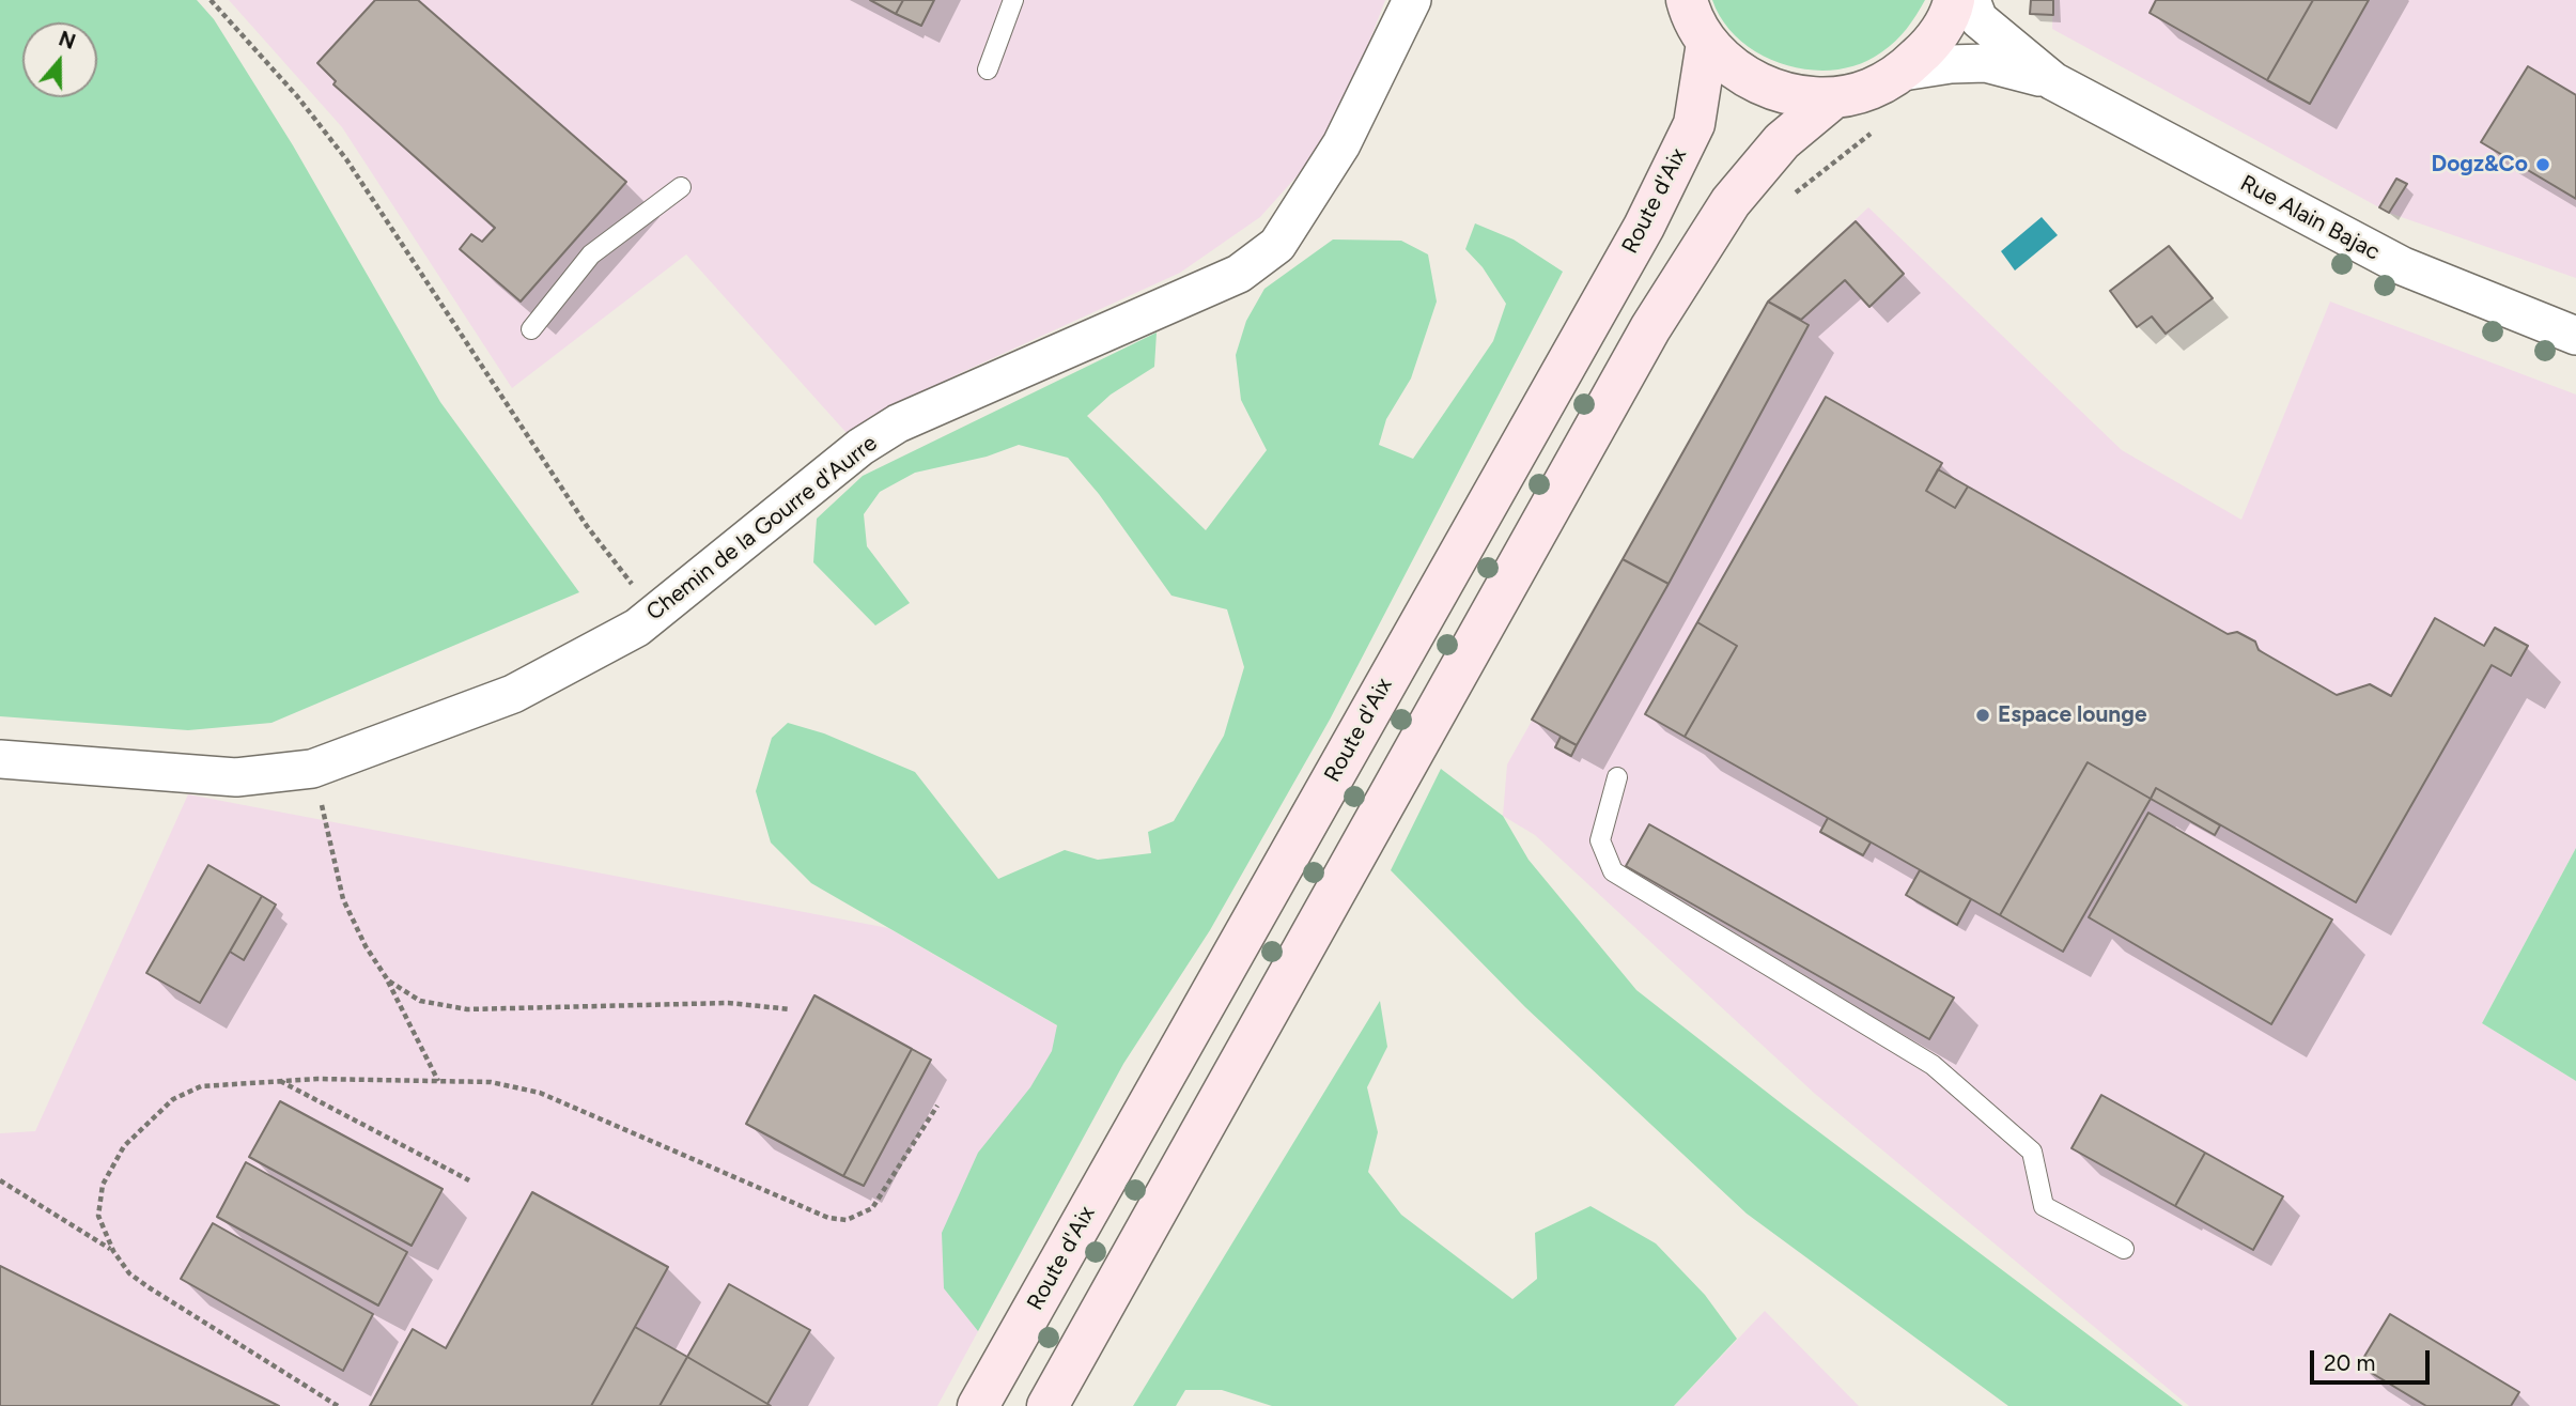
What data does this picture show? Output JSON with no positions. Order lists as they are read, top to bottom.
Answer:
{
  "streets": {
    "main road": ["Route d'Aix"],
    "street": ["Rue Alain Bajac", "Chemin de la Gourre d'Aurre"]
  },
  "places": ["Dogz&Co", "Espace lounge"],
  "scale_bar": "20 m",
  "north": "top"
}
